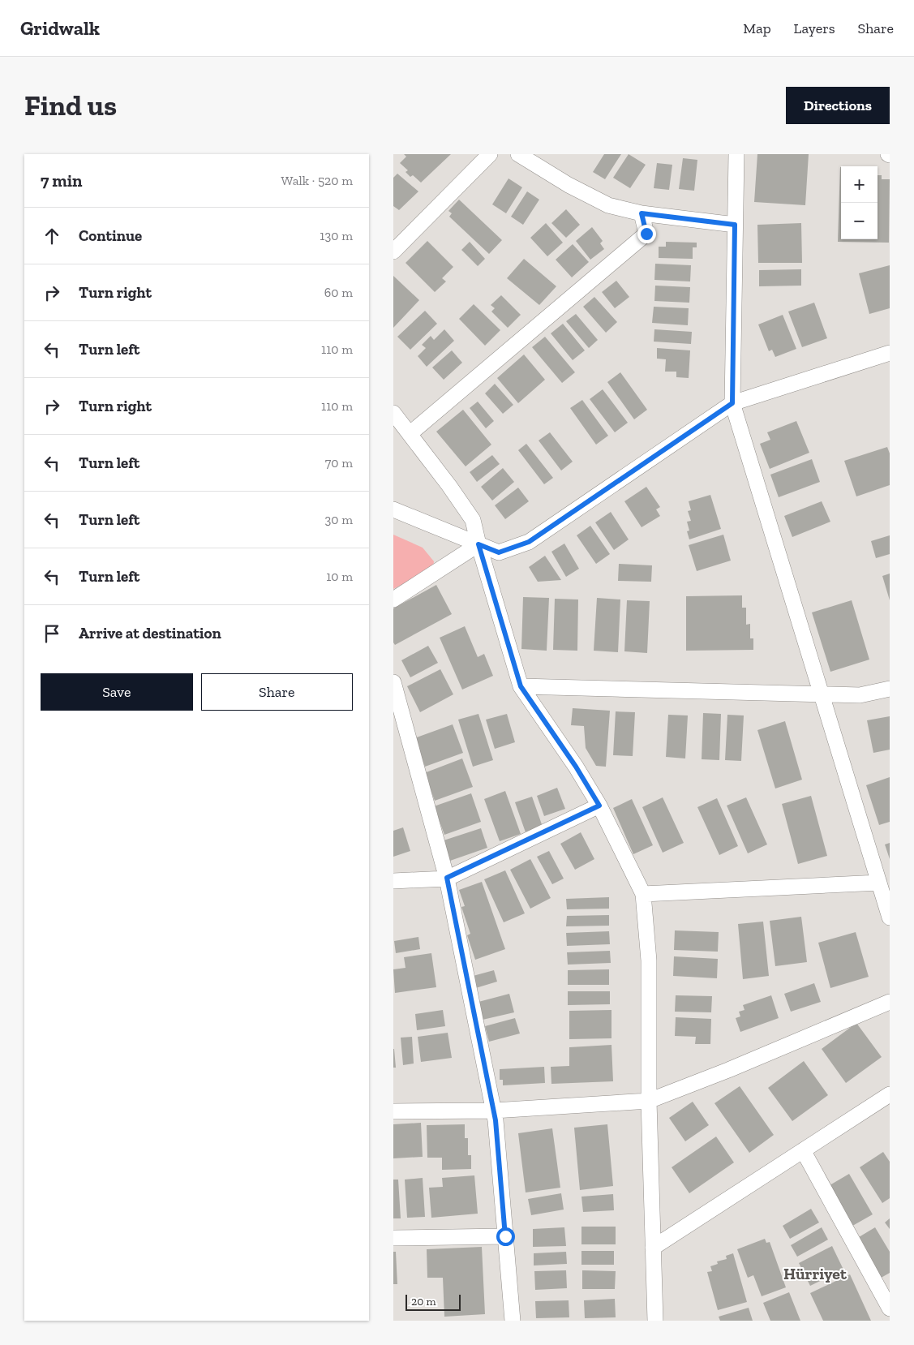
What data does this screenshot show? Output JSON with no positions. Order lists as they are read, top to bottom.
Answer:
{
  "districts": ["Hürriyet"],
  "scale_bar": "20 m",
  "page": {
    "header": "Gridwalk",
    "nav": ["Map", "Layers", "Share"],
    "buttons": [
      "Directions",
      ["Save", "Share"]
    ],
    "title": "Find us",
    "heading": ["7 min", "Walk · 520 m"],
    "map_buttons": ["+", "−"],
    "list": [
      ["Continue", "130 m"],
      ["Turn right", "60 m"],
      ["Turn left", "110 m"],
      ["Turn right", "110 m"],
      ["Turn left", "70 m"],
      ["Turn left", "30 m"],
      ["Turn left", "10 m"],
      "Arrive at destination"
    ],
    "scale": "20 m"
  }
}
